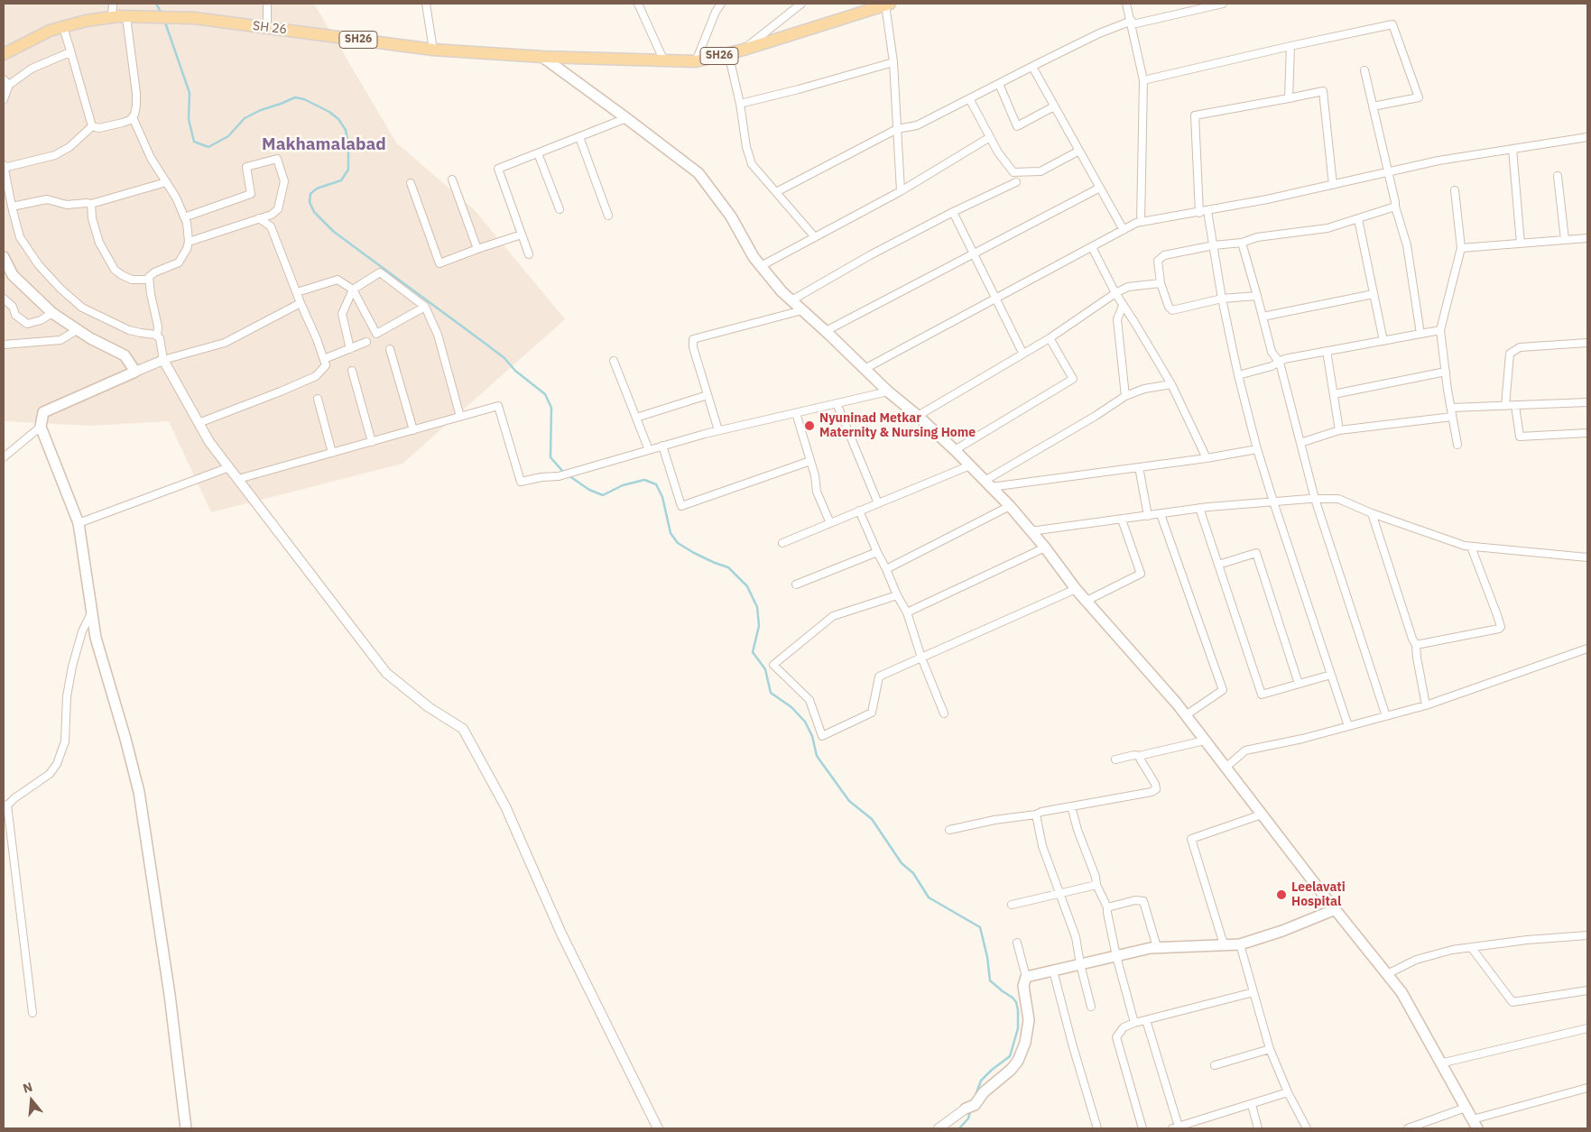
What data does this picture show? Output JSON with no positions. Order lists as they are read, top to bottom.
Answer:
{
  "streets": {
    "main road": ["SH 26", "SH26"]
  },
  "crossings": [
    ["SH 26", "SH26"]
  ],
  "districts": ["Makhamalabad"],
  "places": ["Nyuninad Metkar Maternity & Nursing Home", "Leelavati Hospital"],
  "north": "top"
}
